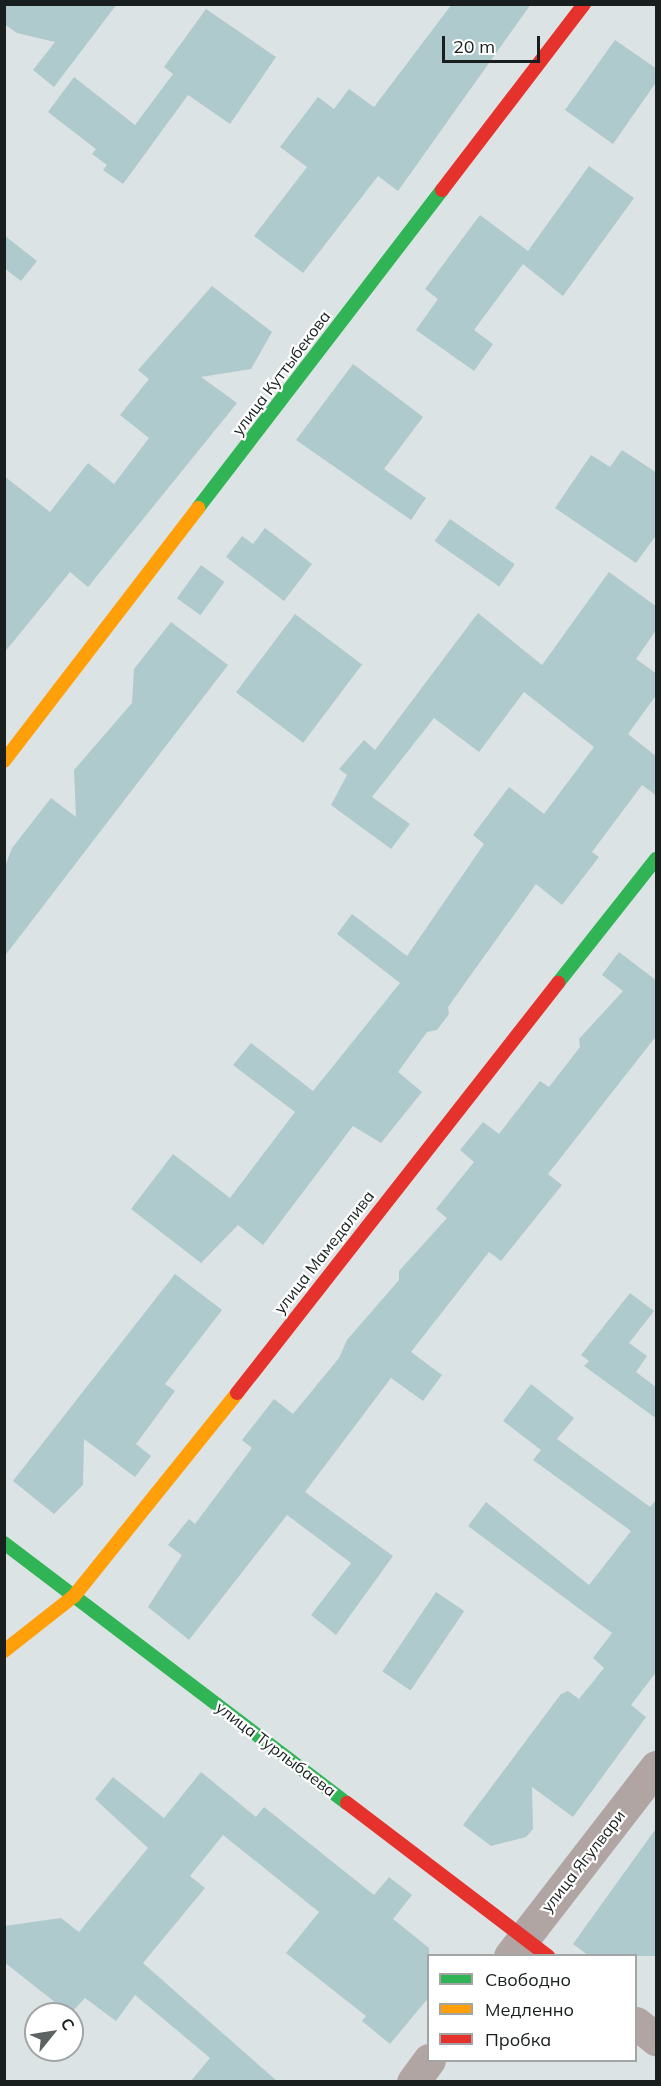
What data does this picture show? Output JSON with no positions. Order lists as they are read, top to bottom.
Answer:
{
  "streets": {
    "street": [
      "улица Куттыбекова",
      "улица Мамедалива",
      "улица Турлыбаева",
      "улица Ягулвари"
    ]
  },
  "crossings": [
    ["улица Мамедалива", "улица Турлыбаева"],
    ["улица Турлыбаева", "улица Ягулвари"]
  ],
  "legend": ["Свободно", "Медленно", "Пробка"],
  "scale_bar": "20 m",
  "north": "top right"
}
